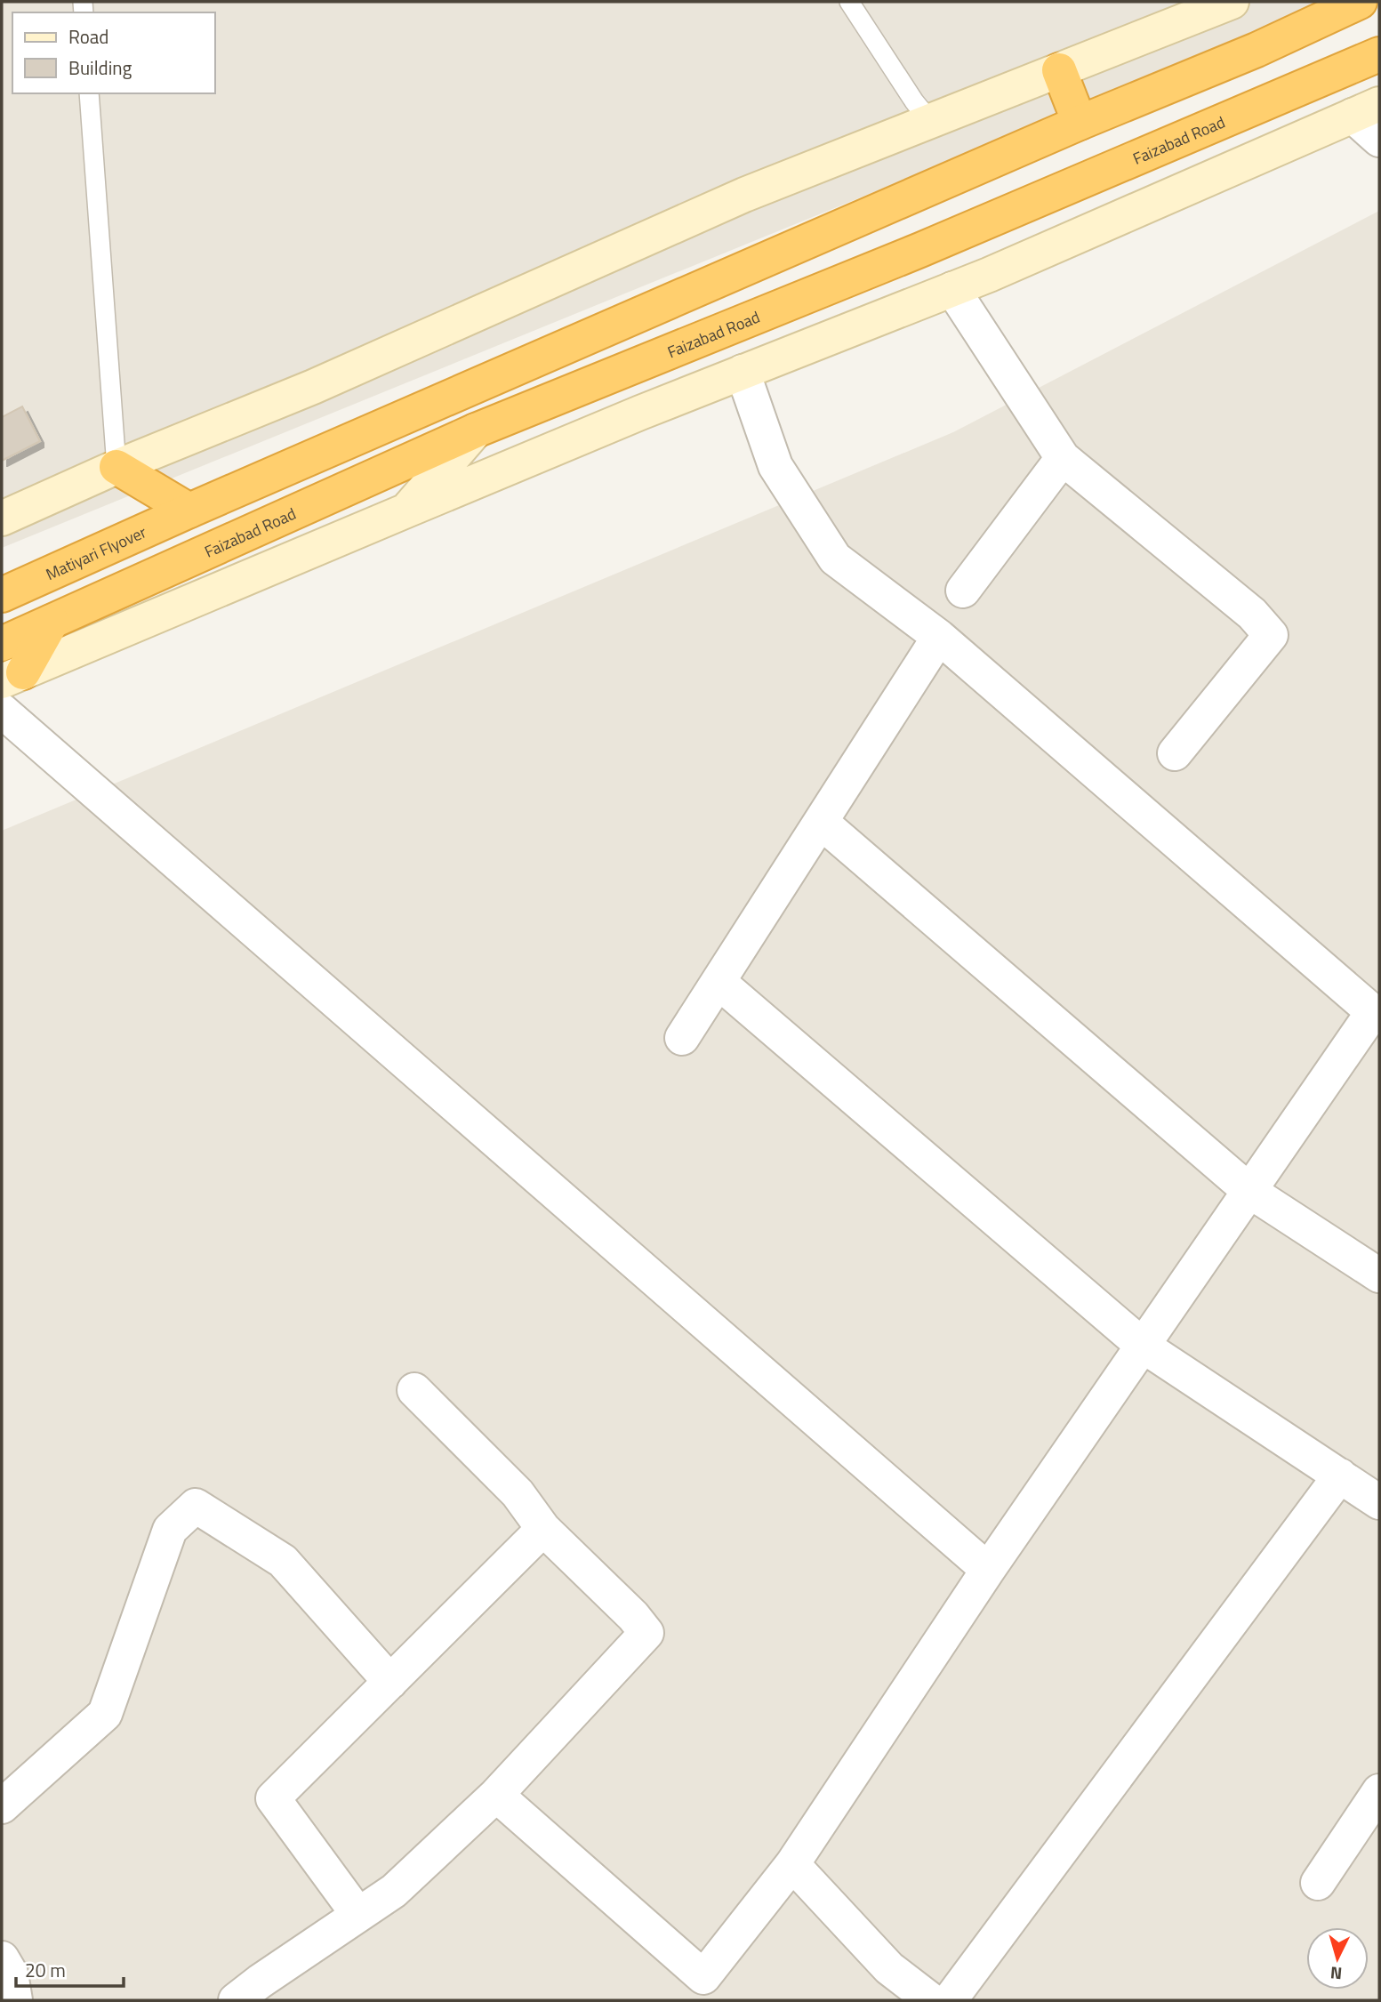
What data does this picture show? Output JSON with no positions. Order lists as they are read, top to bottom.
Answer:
{
  "streets": {
    "highway": ["Faizabad Road", "Matiyari Flyover"]
  },
  "legend": ["Road", "Building"],
  "scale_bar": "20 m",
  "north": "bottom"
}
